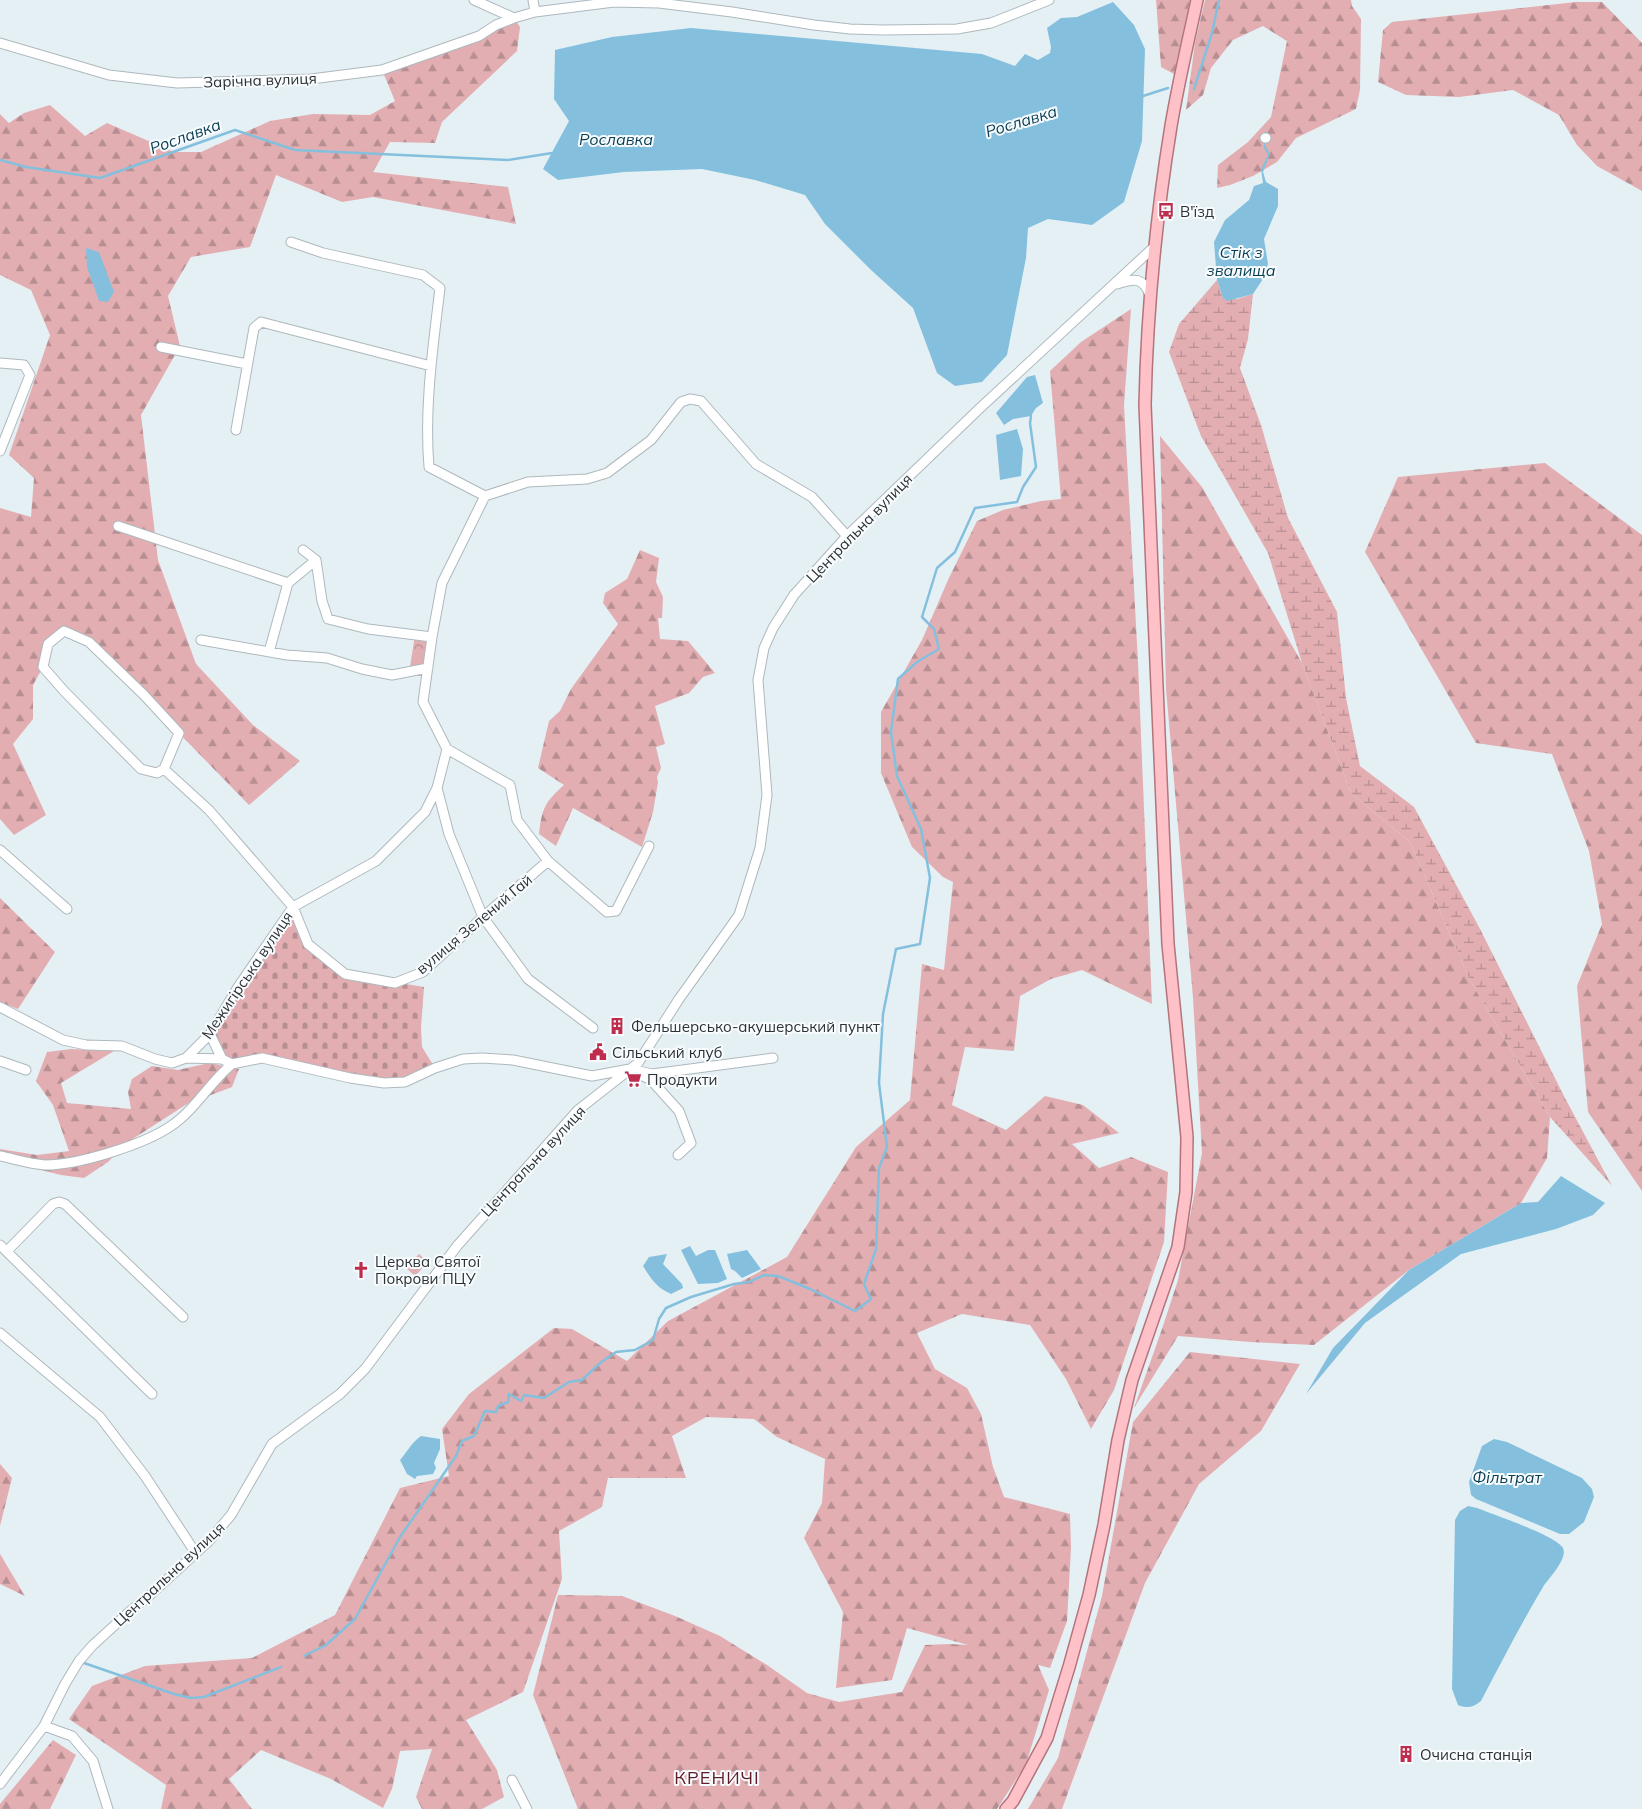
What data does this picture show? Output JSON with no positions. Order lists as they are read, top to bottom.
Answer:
{
  "streets": {
    "street": [
      "Зарічна вулиця",
      "Центральна вулиця",
      "вулиця Зелений Гай",
      "Межигірська вулиця"
    ]
  },
  "crossings": [
    ["вулиця Зелений Гай", "Межигірська вулиця"]
  ],
  "districts": ["КРЕНИЧІ"],
  "water": ["Рославка", "Стік з звалища", "Фільтрат"],
  "places": {
    "bus stop": ["В'їзд"],
    "building": ["Фельшерсько-акушерський пункт", "Очисна станція"],
    "public building": ["Сільський клуб"],
    "supermarket": ["Продукти"],
    "church": ["Церква Святої Покрови ПЦУ"]
  }
}
